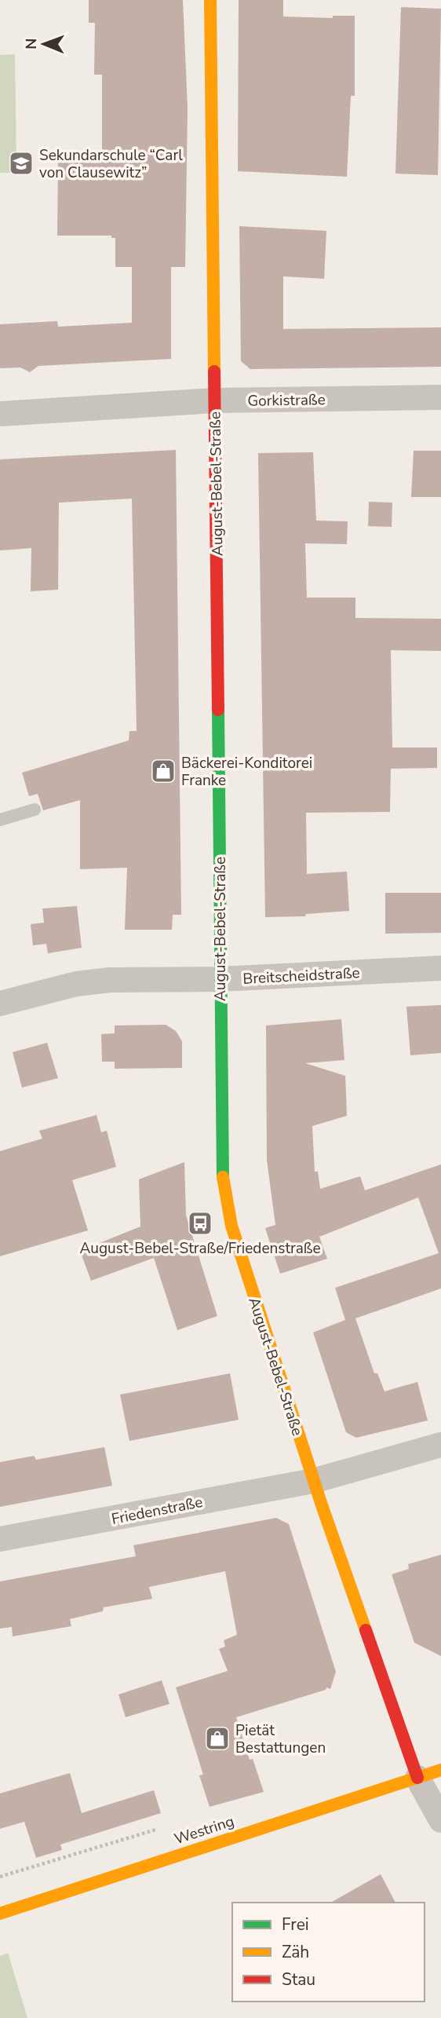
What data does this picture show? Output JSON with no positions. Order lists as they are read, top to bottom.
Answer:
{
  "streets": {
    "street": [
      "Gorkistraße",
      "August-Bebel-Straße",
      "Breitscheidstraße",
      "Friedenstraße",
      "Westring"
    ]
  },
  "crossings": [
    ["Gorkistraße", "August-Bebel-Straße"],
    ["August-Bebel-Straße", "Breitscheidstraße"],
    ["August-Bebel-Straße", "Friedenstraße"],
    ["August-Bebel-Straße", "Westring"]
  ],
  "places": {
    "school or university": ["Sekundarschule “Carl von Clausewitz”"],
    "shop": ["Bäckerei-Konditorei Franke", "Pietät Bestattungen"],
    "bus stop": ["August-Bebel-Straße/Friedenstraße"]
  },
  "legend": ["Frei", "Zäh", "Stau"],
  "north": "left"
}
